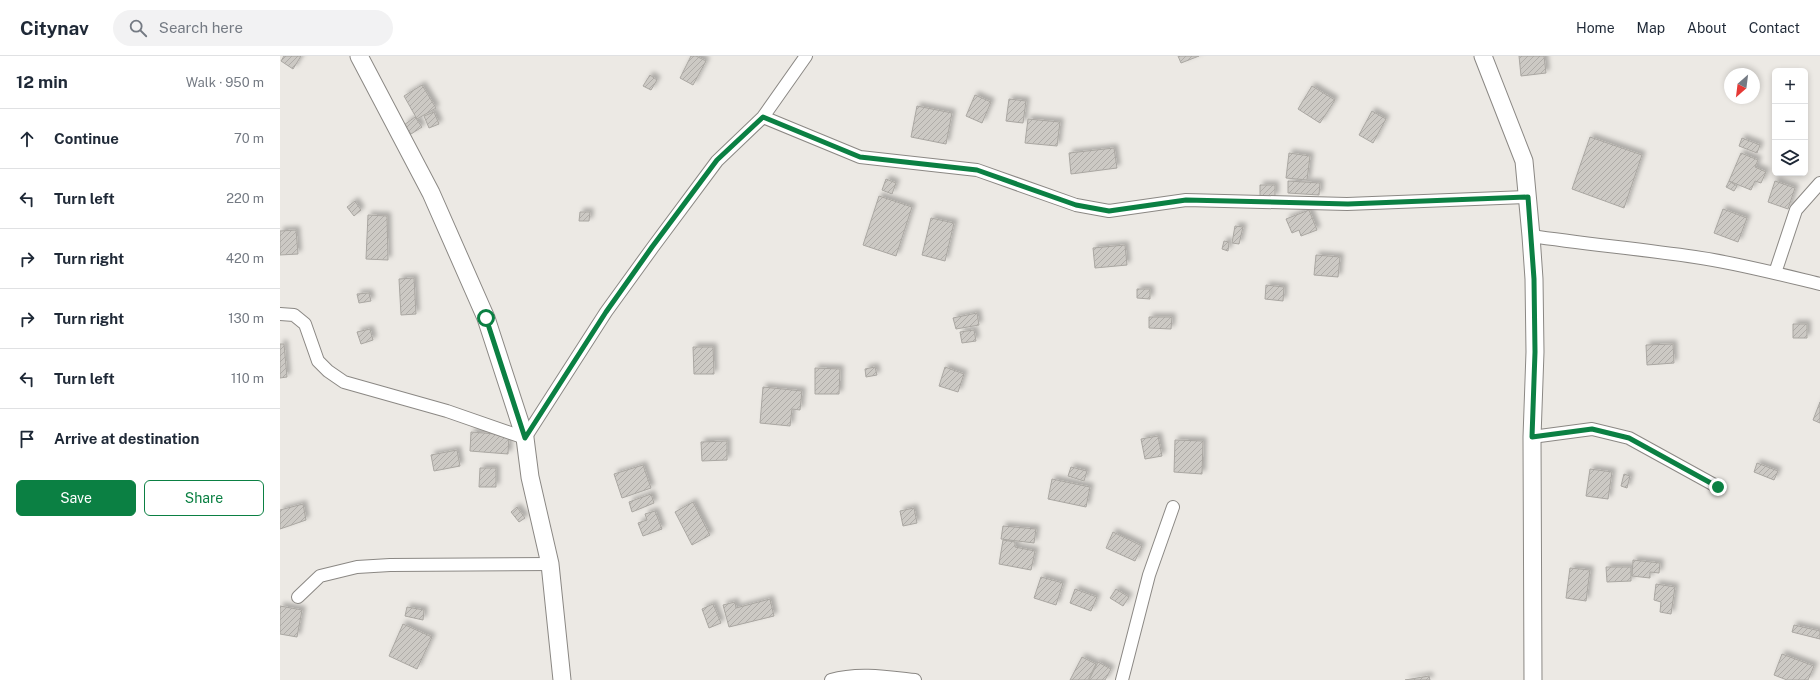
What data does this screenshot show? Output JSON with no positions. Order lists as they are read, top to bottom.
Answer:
{
  "north": "bottom left",
  "page": {
    "header": "Citynav",
    "search": "Search here",
    "nav": [
      "Home",
      "Map",
      "About",
      "Contact"
    ],
    "heading": ["12 min", "Walk · 950 m"],
    "map_buttons": ["+", "−"],
    "list": [
      ["Continue", "70 m"],
      ["Turn left", "220 m"],
      ["Turn right", "420 m"],
      ["Turn right", "130 m"],
      ["Turn left", "110 m"],
      "Arrive at destination"
    ],
    "buttons": ["Save", "Share"]
  }
}
